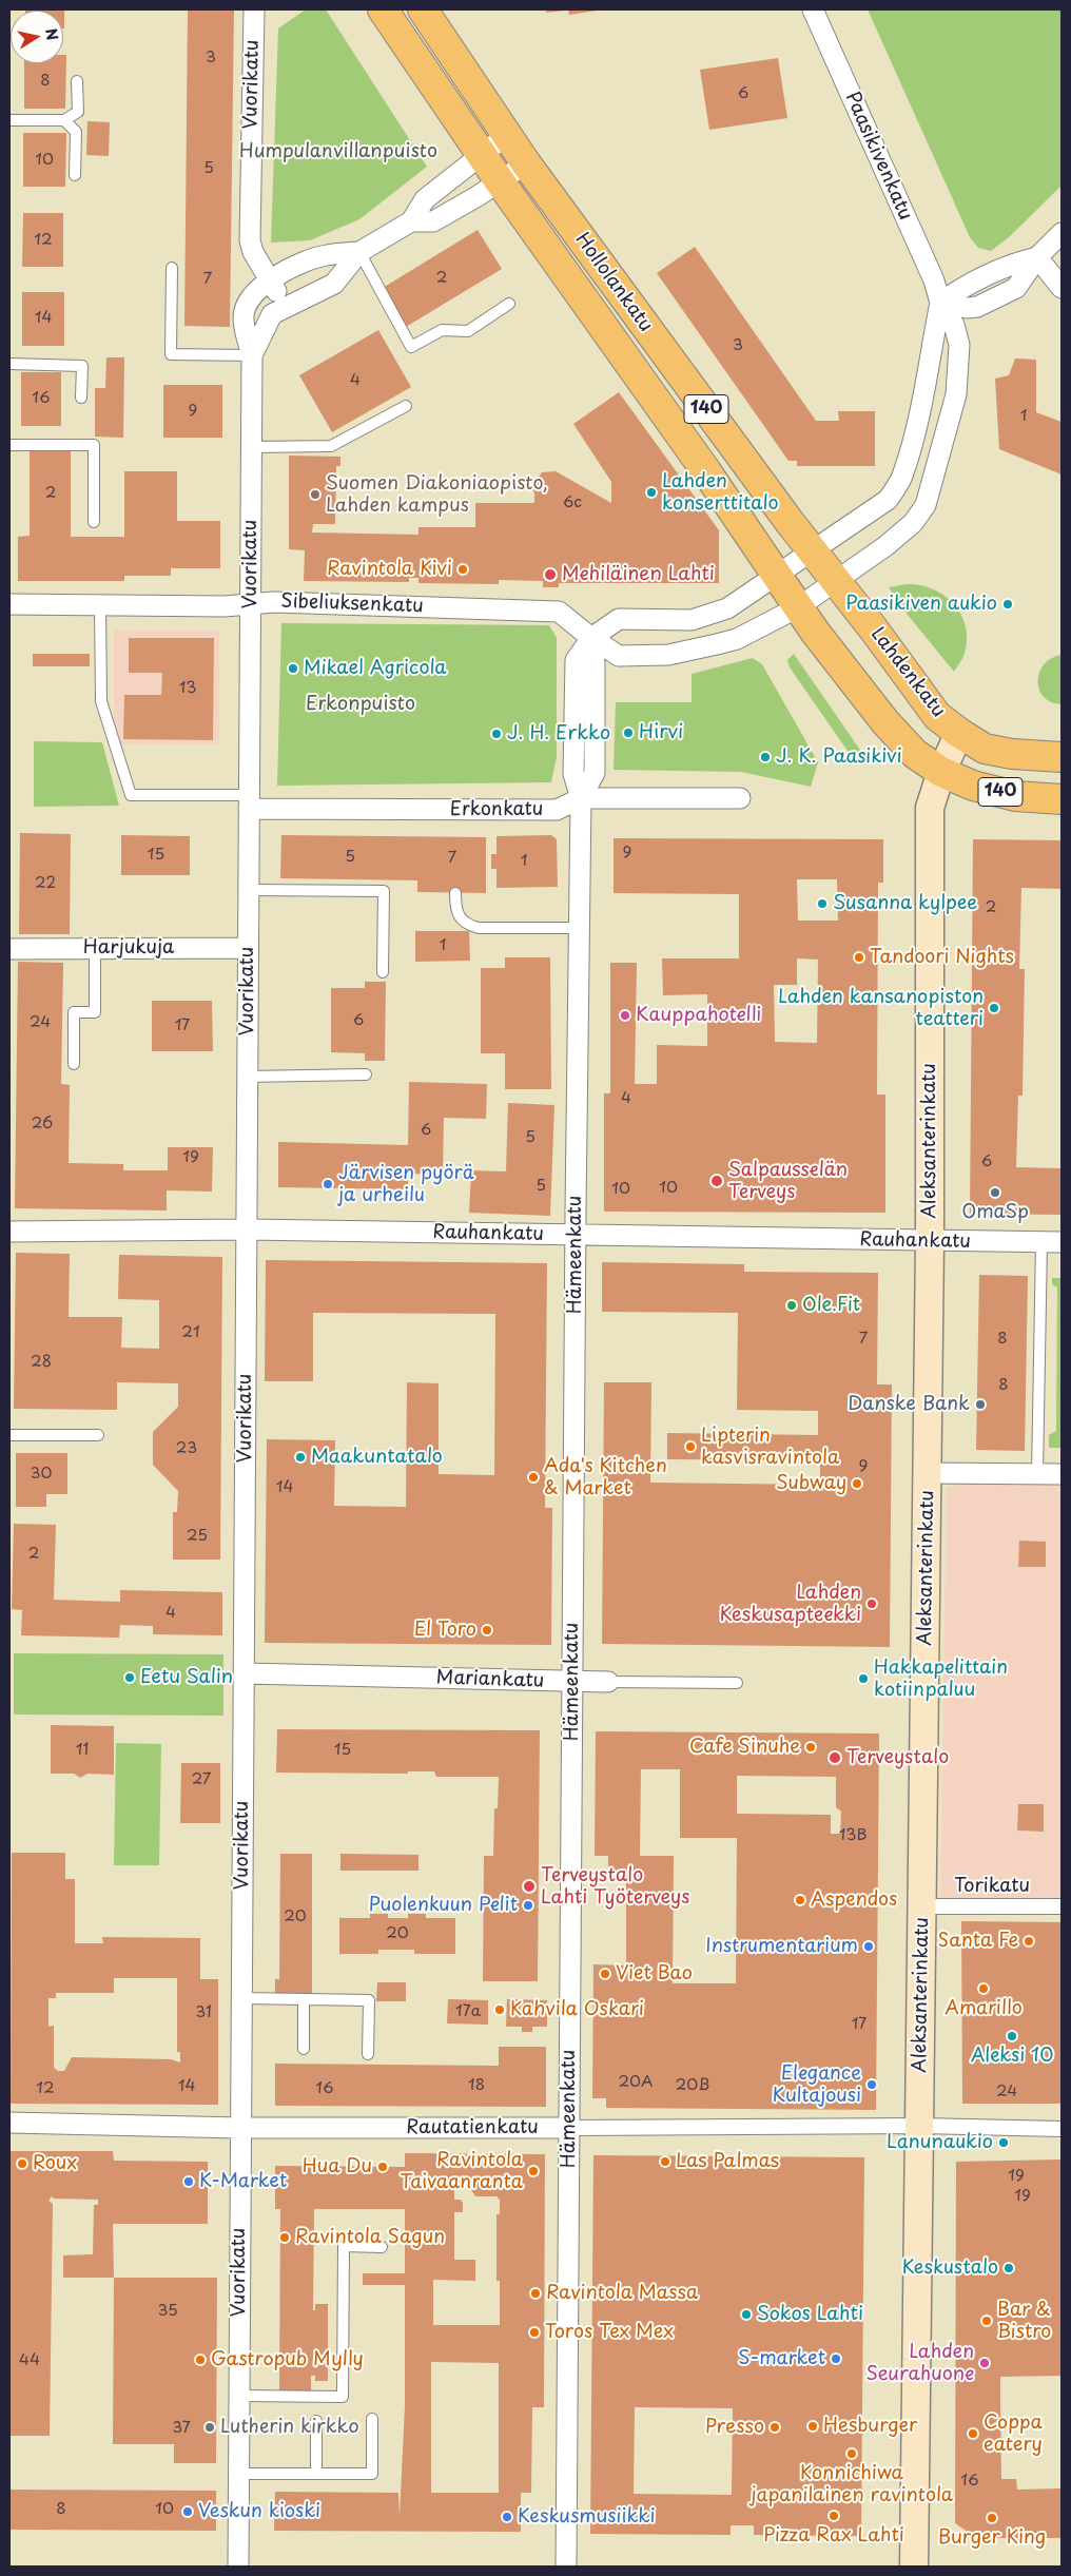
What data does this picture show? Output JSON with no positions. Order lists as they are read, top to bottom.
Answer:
{
  "streets": {
    "main road": [
      "Hollolankatu",
      "140",
      "Lahdenkatu",
      "Aleksanterinkatu"
    ],
    "street": [
      "Vuorikatu",
      "Paasikivenkatu",
      "Sibeliuksenkatu",
      "Erkonkatu",
      "Harjukuja",
      "Rauhankatu",
      "Hämeenkatu",
      "Mariankatu",
      "Torikatu",
      "Rautatienkatu"
    ]
  },
  "crossings": [
    ["Vuorikatu", "Sibeliuksenkatu"],
    ["Vuorikatu", "Erkonkatu"],
    ["Vuorikatu", "Harjukuja"],
    ["Vuorikatu", "Rauhankatu"],
    ["Vuorikatu", "Mariankatu"],
    ["Vuorikatu", "Rautatienkatu"],
    ["Paasikivenkatu", "Hollolankatu"],
    ["Paasikivenkatu", "Sibeliuksenkatu"],
    ["Paasikivenkatu", "Lahdenkatu"],
    ["Hollolankatu", "140"],
    ["Hollolankatu", "Lahdenkatu"],
    ["140", "Sibeliuksenkatu"],
    ["140", "Aleksanterinkatu"],
    ["Sibeliuksenkatu", "Lahdenkatu"],
    ["Sibeliuksenkatu", "Hämeenkatu"],
    ["Lahdenkatu", "Aleksanterinkatu"],
    ["Erkonkatu", "Hämeenkatu"],
    ["Aleksanterinkatu", "Rauhankatu"],
    ["Aleksanterinkatu", "Torikatu"],
    ["Aleksanterinkatu", "Rautatienkatu"],
    ["Rauhankatu", "Hämeenkatu"],
    ["Hämeenkatu", "Mariankatu"],
    ["Hämeenkatu", "Rautatienkatu"]
  ],
  "parks": ["Humpulanvillanpuisto", "Erkonpuisto"],
  "places": [
    "Lahden konserttitalo",
    "Suomen Diakoniaopisto, Lahden kampus",
    "Ravintola Kivi",
    "Mehiläinen Lahti",
    "Paasikiven aukio",
    "Mikael Agricola",
    "Hirvi",
    "J. H. Erkko",
    "J. K. Paasikivi",
    "Susanna kylpee",
    "Tandoori Nights",
    "Lahden kansanopiston teatteri",
    "Kauppahotelli",
    "Salpausselän Terveys",
    "Järvisen pyörä ja urheilu",
    "OmaSp",
    "Ole.Fit",
    "Danske Bank",
    "Lipterin kasvisravintola",
    "Maakuntatalo",
    "Ada's Kitchen & Market",
    "Subway",
    "Lahden Keskusapteekki",
    "El Toro",
    "Eetu Salin",
    "Hakkapelittain kotiinpaluu",
    "Cafe Sinuhe",
    "Terveystalo",
    "Terveystalo Lahti Työterveys",
    "Aspendos",
    "Puolenkuun Pelit",
    "Santa Fe",
    "Instrumentarium",
    "Viet Bao",
    "Amarillo",
    "Kahvila Oskari",
    "Aleksi 10",
    "Elegance Kultajousi",
    "Lanunaukio",
    "Las Palmas",
    "Roux",
    "Hua Du",
    "Ravintola Taivaanranta",
    "K-Market",
    "Ravintola Sagun",
    "Keskustalo",
    "Ravintola Massa",
    "Sokos Lahti",
    "Bar & Bistro",
    "Toros Tex Mex",
    "S-market",
    "Gastropub Mylly",
    "Lahden Seurahuone",
    "Hesburger",
    "Lutherin kirkko",
    "Presso",
    "Coppa eatery",
    "Konnichiwa japanilainen ravintola",
    "Veskun kioski",
    "Pizza Rax Lahti",
    "Keskusmusiikki",
    "Burger King"
  ],
  "house_numbers": [
    "3",
    "8",
    "6",
    "10",
    "5",
    "12",
    "2",
    "7",
    "14",
    "3",
    "4",
    "16",
    "9",
    "1",
    "2",
    "6c",
    "13",
    "9",
    "15",
    "5",
    "7",
    "1",
    "22",
    "2",
    "1",
    "6",
    "24",
    "17",
    "4",
    "26",
    "6",
    "5",
    "19",
    "6",
    "5",
    "10",
    "10",
    "21",
    "7",
    "8",
    "28",
    "8",
    "23",
    "9",
    "30",
    "14",
    "25",
    "2",
    "4",
    "11",
    "15",
    "27",
    "13B",
    "20",
    "20",
    "17a",
    "31",
    "17",
    "20A",
    "18",
    "20B",
    "14",
    "12",
    "16",
    "24",
    "19",
    "19",
    "35",
    "44",
    "37",
    "16",
    "8",
    "10"
  ],
  "north": "right"
}
